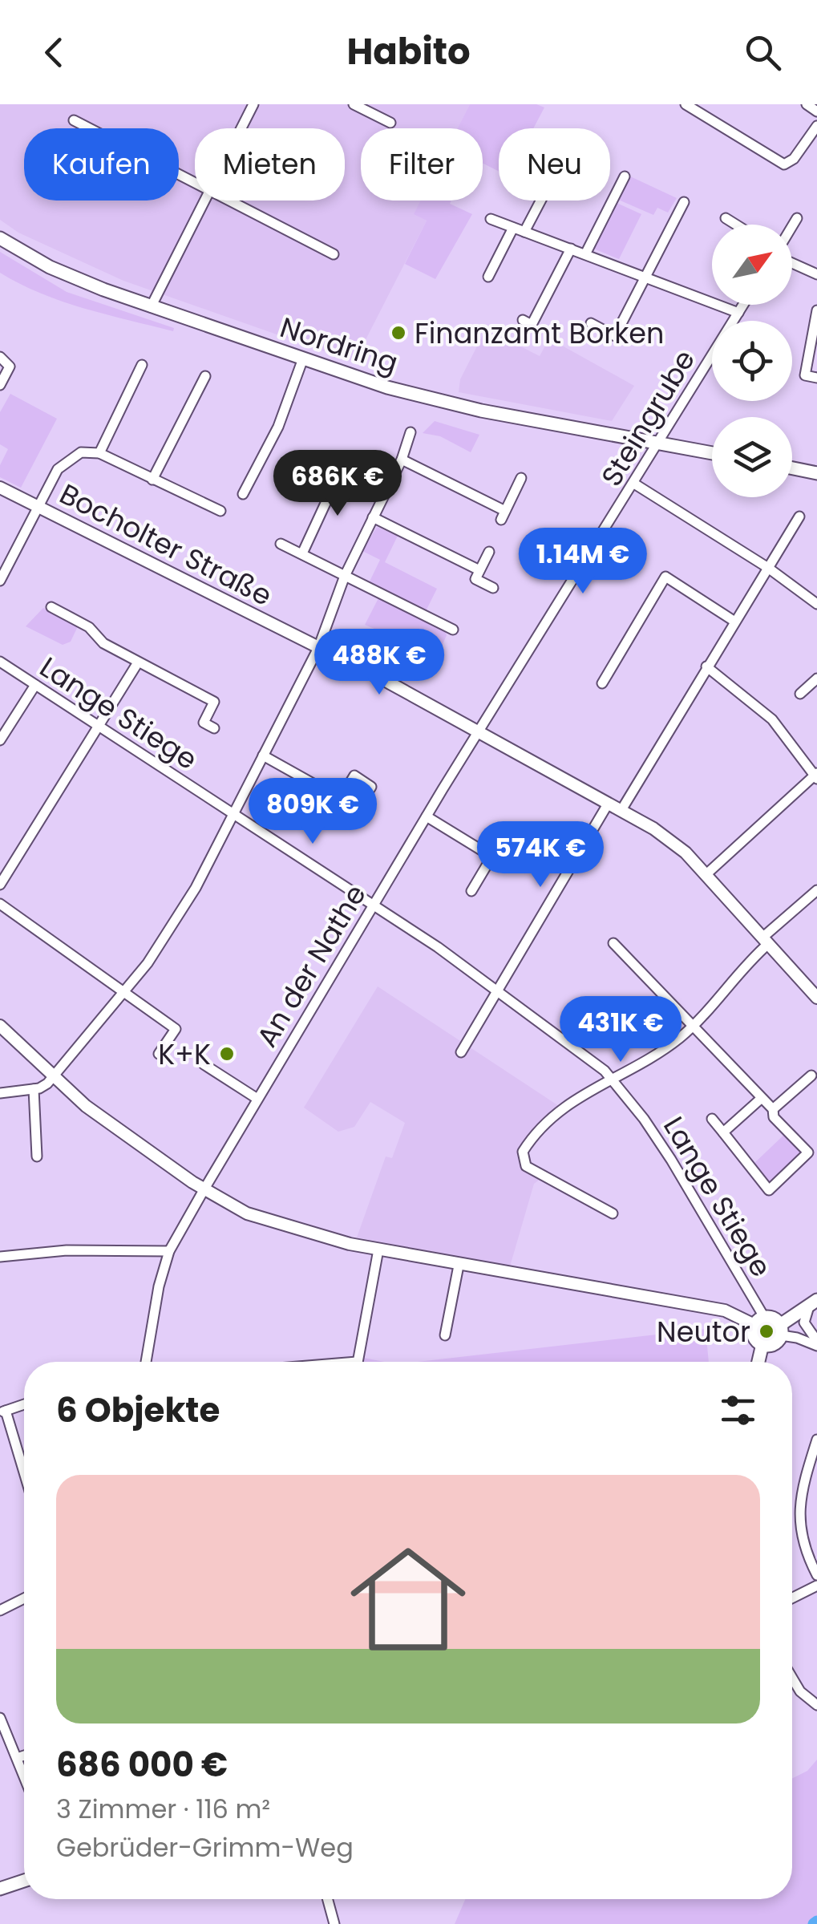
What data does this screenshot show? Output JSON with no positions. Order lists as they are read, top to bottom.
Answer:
{
  "streets": {
    "main road": ["Nordring"],
    "street": [
      "Steingrube",
      "Bocholter Straße",
      "Lange Stiege",
      "An der Nathe"
    ]
  },
  "crossings": [
    ["Nordring", "Steingrube"],
    ["Steingrube", "Bocholter Straße"],
    ["Steingrube", "An der Nathe"],
    ["Bocholter Straße", "An der Nathe"],
    ["Lange Stiege", "An der Nathe"]
  ],
  "places": ["Finanzamt Borken", "K+K", "Neutor"],
  "north": "top right",
  "page": {
    "header": "Habito",
    "chip": [
      "Kaufen",
      "Mieten",
      "Filter",
      "Neu"
    ],
    "price": [
      "686K €",
      "1.14M €",
      "488K €",
      "809K €",
      "574K €",
      "431K €"
    ],
    "heading": "6 Objekte",
    "list": [
      {
        "name": "686 000 €",
        "note": "3 Zimmer · 116 m² · Gebrüder-Grimm-Weg"
      }
    ]
  }
}
